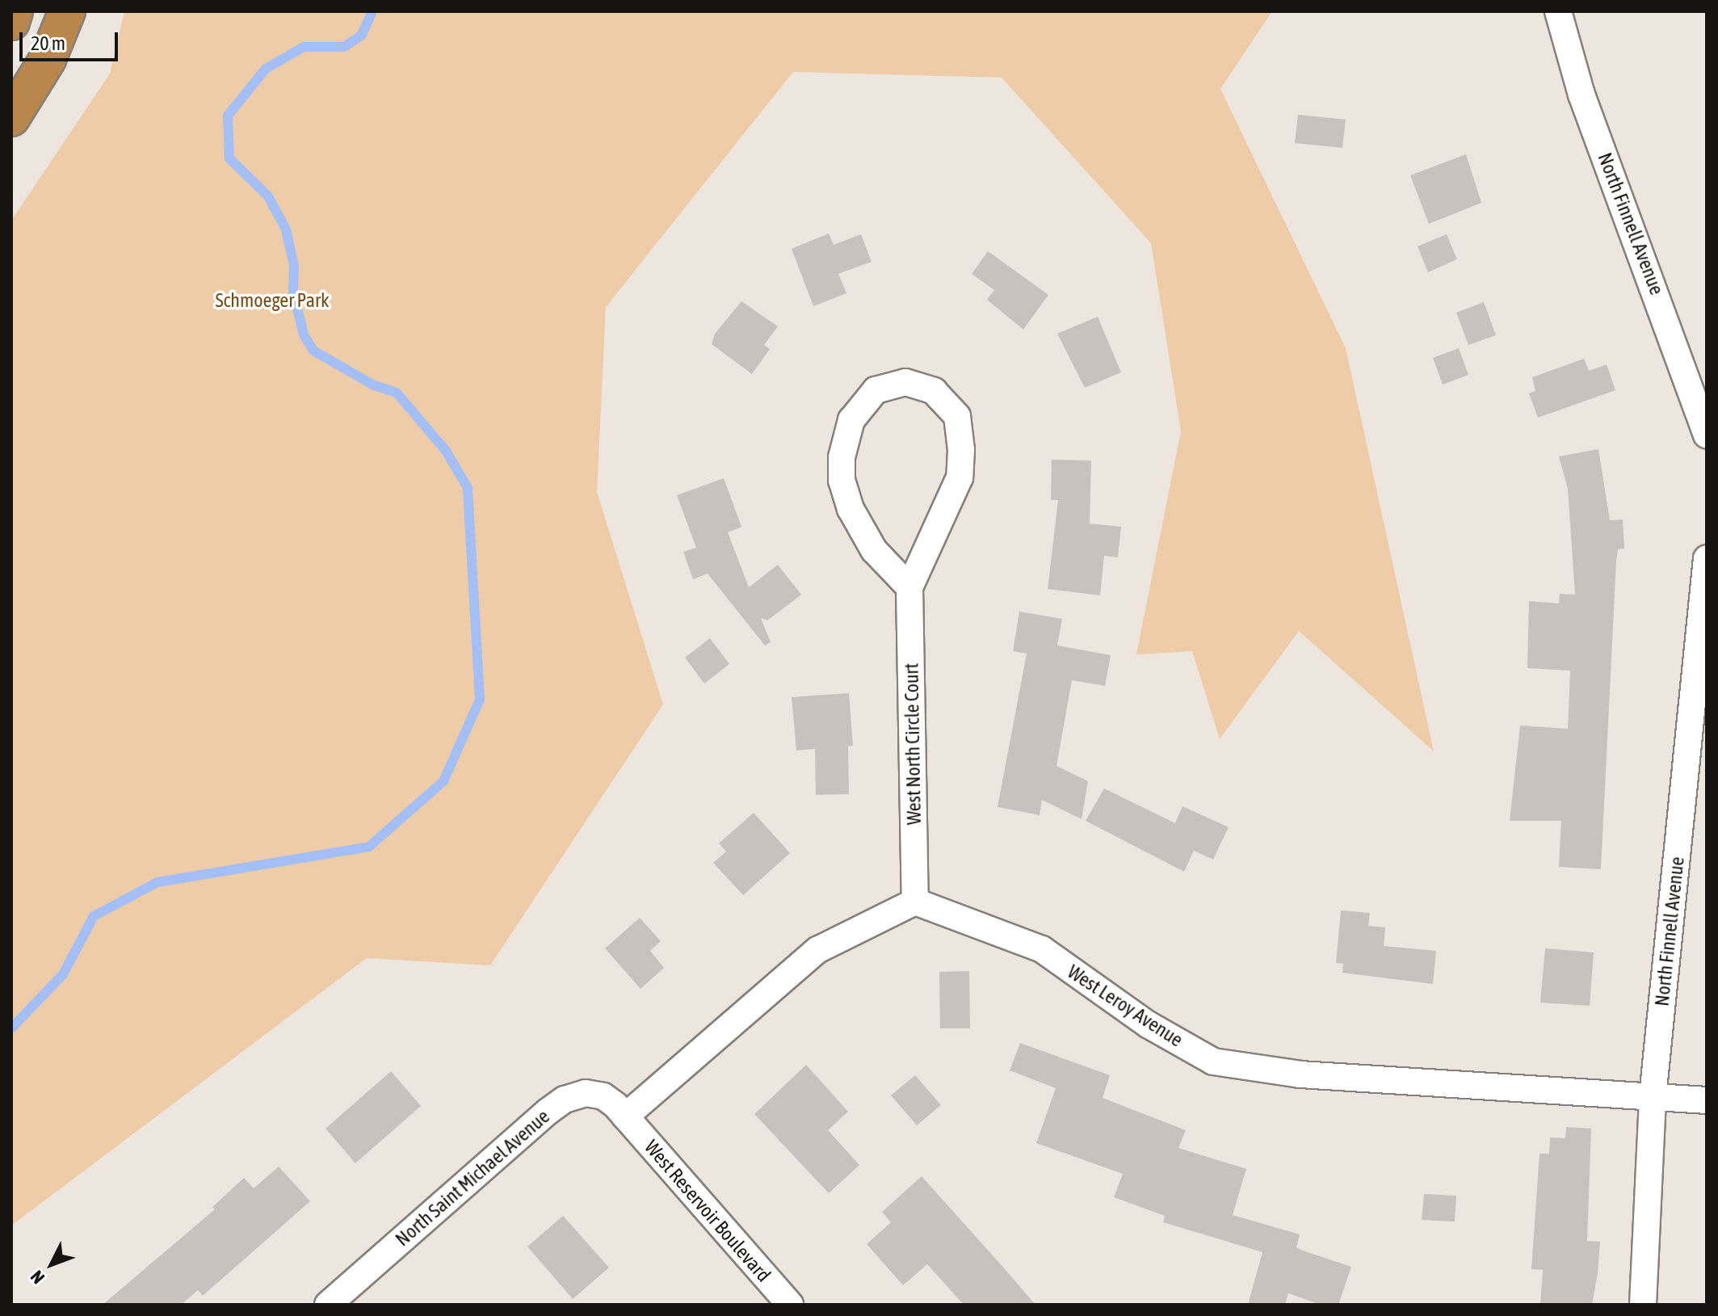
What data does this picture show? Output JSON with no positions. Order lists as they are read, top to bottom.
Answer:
{
  "streets": {
    "street": [
      "North Finnell Avenue",
      "West North Circle Court",
      "West Leroy Avenue",
      "North Saint Michael Avenue",
      "West Reservoir Boulevard"
    ]
  },
  "crossings": [
    ["North Finnell Avenue", "West Leroy Avenue"],
    ["West North Circle Court", "West Leroy Avenue"],
    ["North Saint Michael Avenue", "West Reservoir Boulevard"]
  ],
  "parks": ["Schmoeger Park"],
  "scale_bar": "20 m",
  "north": "bottom left"
}
